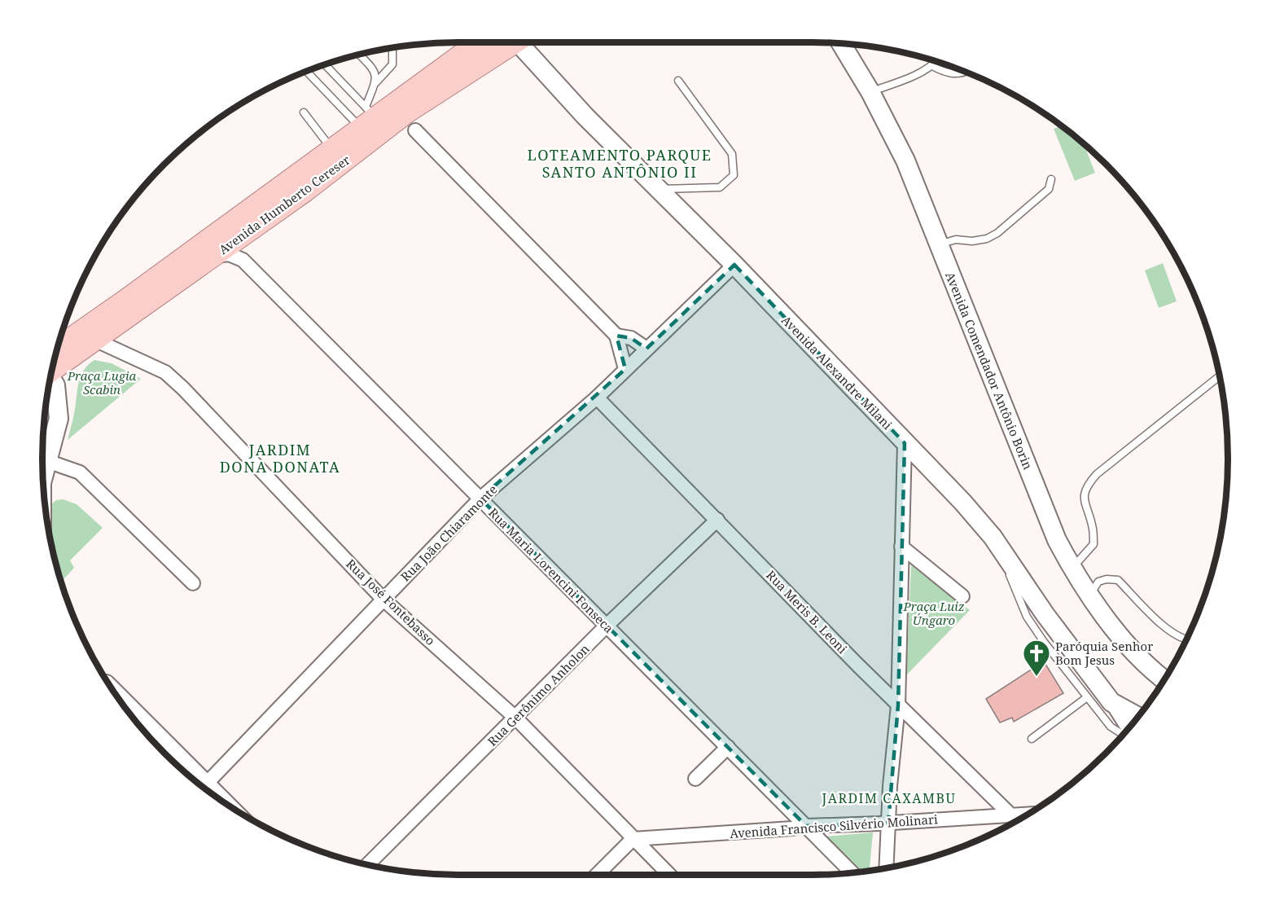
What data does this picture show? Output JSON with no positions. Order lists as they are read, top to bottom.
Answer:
{
  "streets": {
    "main road": ["Avenida Humberto Cereser", "Avenida Comendador Antônio Borin", "Avenida Alexandre Milani"],
    "street": [
      "Rua João Chiaramonte",
      "Rua Maria Lorencini Fonseca",
      "Rua José Fontebasso",
      "Rua Meris B. Leoni",
      "Rua Gerônimo Anholon",
      "Avenida Francisco Silvério Molinari"
    ]
  },
  "crossings": [
    ["Avenida Humberto Cereser", "Rua José Fontebasso"],
    ["Avenida Alexandre Milani", "Rua João Chiaramonte"],
    ["Rua João Chiaramonte", "Rua Maria Lorencini Fonseca"],
    ["Rua João Chiaramonte", "Rua José Fontebasso"],
    ["Rua João Chiaramonte", "Rua Meris B. Leoni"],
    ["Rua Maria Lorencini Fonseca", "Rua Gerônimo Anholon"],
    ["Rua Maria Lorencini Fonseca", "Avenida Francisco Silvério Molinari"],
    ["Rua José Fontebasso", "Rua Gerônimo Anholon"],
    ["Rua José Fontebasso", "Avenida Francisco Silvério Molinari"],
    ["Rua Meris B. Leoni", "Rua Gerônimo Anholon"],
    ["Rua Meris B. Leoni", "Avenida Francisco Silvério Molinari"]
  ],
  "districts": ["LOTEAMENTO PARQUE SANTO ANTÔNIO II", "JARDIM DONA DONATA", "JARDIM CAXAMBU"],
  "parks": ["Praça Lugia Scabin", "Praça Luiz Úngaro"],
  "places": {
    "church": ["Paróquia Senhor Bom Jesus"]
  }
}
